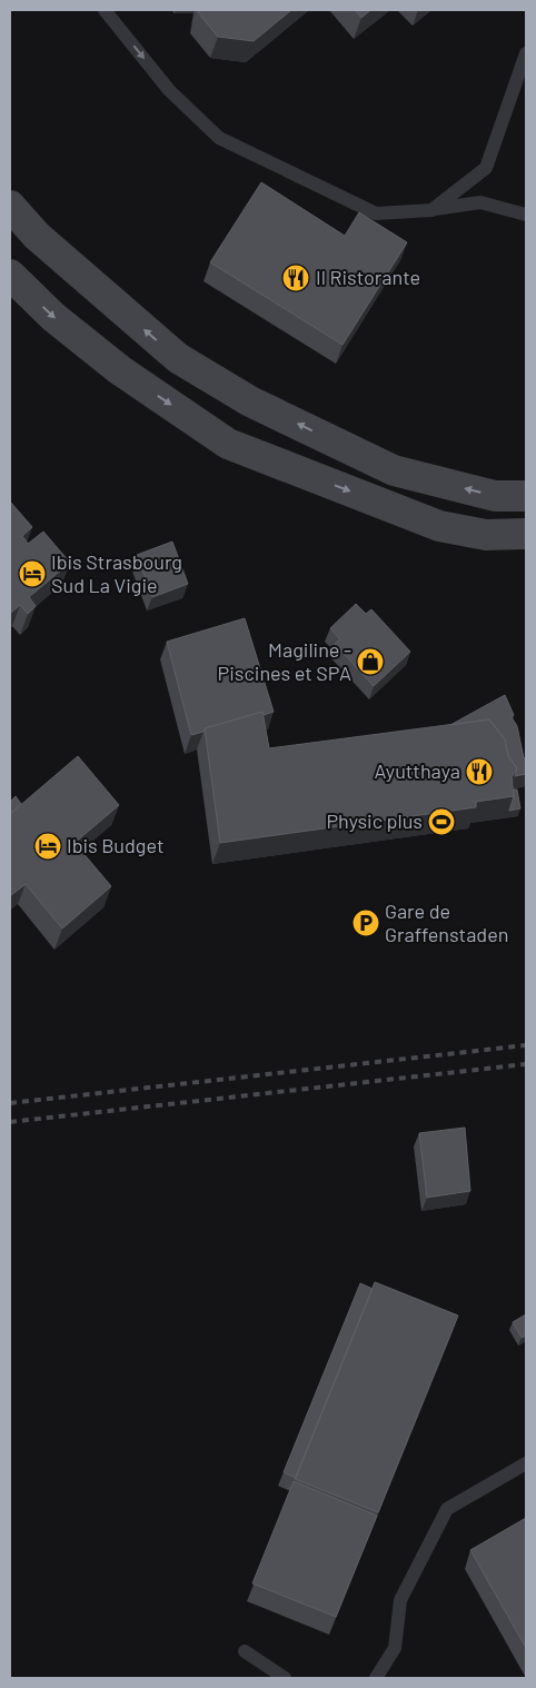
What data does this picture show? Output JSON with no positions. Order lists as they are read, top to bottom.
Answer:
{
  "places": {
    "restaurant": ["Il Ristorante", "Ayutthaya"],
    "hotel": ["Ibis Strasbourg Sud La Vigie", "Ibis Budget"],
    "shop": ["Magiline - Piscines et SPA"],
    "sports": ["Physic plus"],
    "parking": ["Gare de Graffenstaden"]
  }
}
